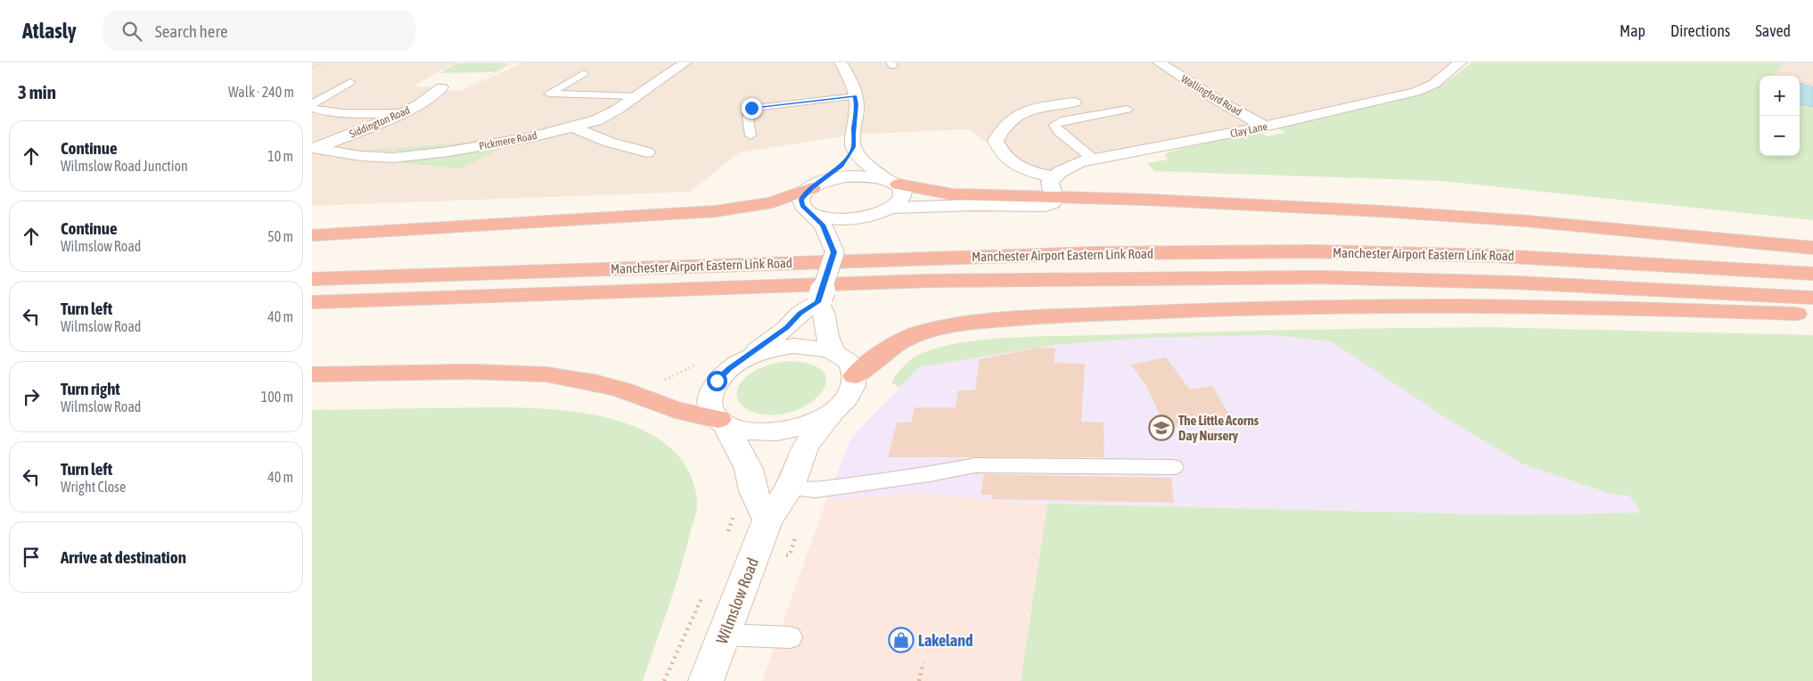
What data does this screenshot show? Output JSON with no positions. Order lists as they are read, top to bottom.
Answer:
{
  "streets": {
    "highway": ["Manchester Airport Eastern Link Road"],
    "street": [
      "Wallingford Road",
      "Siddington Road",
      "Clay Lane",
      "Pickmere Road",
      "Wilmslow Road"
    ]
  },
  "crossings": [
    ["Wallingford Road", "Clay Lane"],
    ["Siddington Road", "Pickmere Road"]
  ],
  "places": {
    "school or university": ["The Little Acorns Day Nursery"],
    "shop": ["Lakeland"]
  },
  "page": {
    "header": "Atlasly",
    "search": "Search here",
    "nav": ["Map", "Directions", "Saved"],
    "heading": ["3 min", "Walk · 240 m"],
    "map_buttons": ["+", "−"],
    "list": [
      ["Continue", "Wilmslow Road Junction", "10 m"],
      ["Continue", "Wilmslow Road", "50 m"],
      ["Turn left", "Wilmslow Road", "40 m"],
      ["Turn right", "Wilmslow Road", "100 m"],
      ["Turn left", "Wright Close", "40 m"],
      "Arrive at destination"
    ]
  }
}
